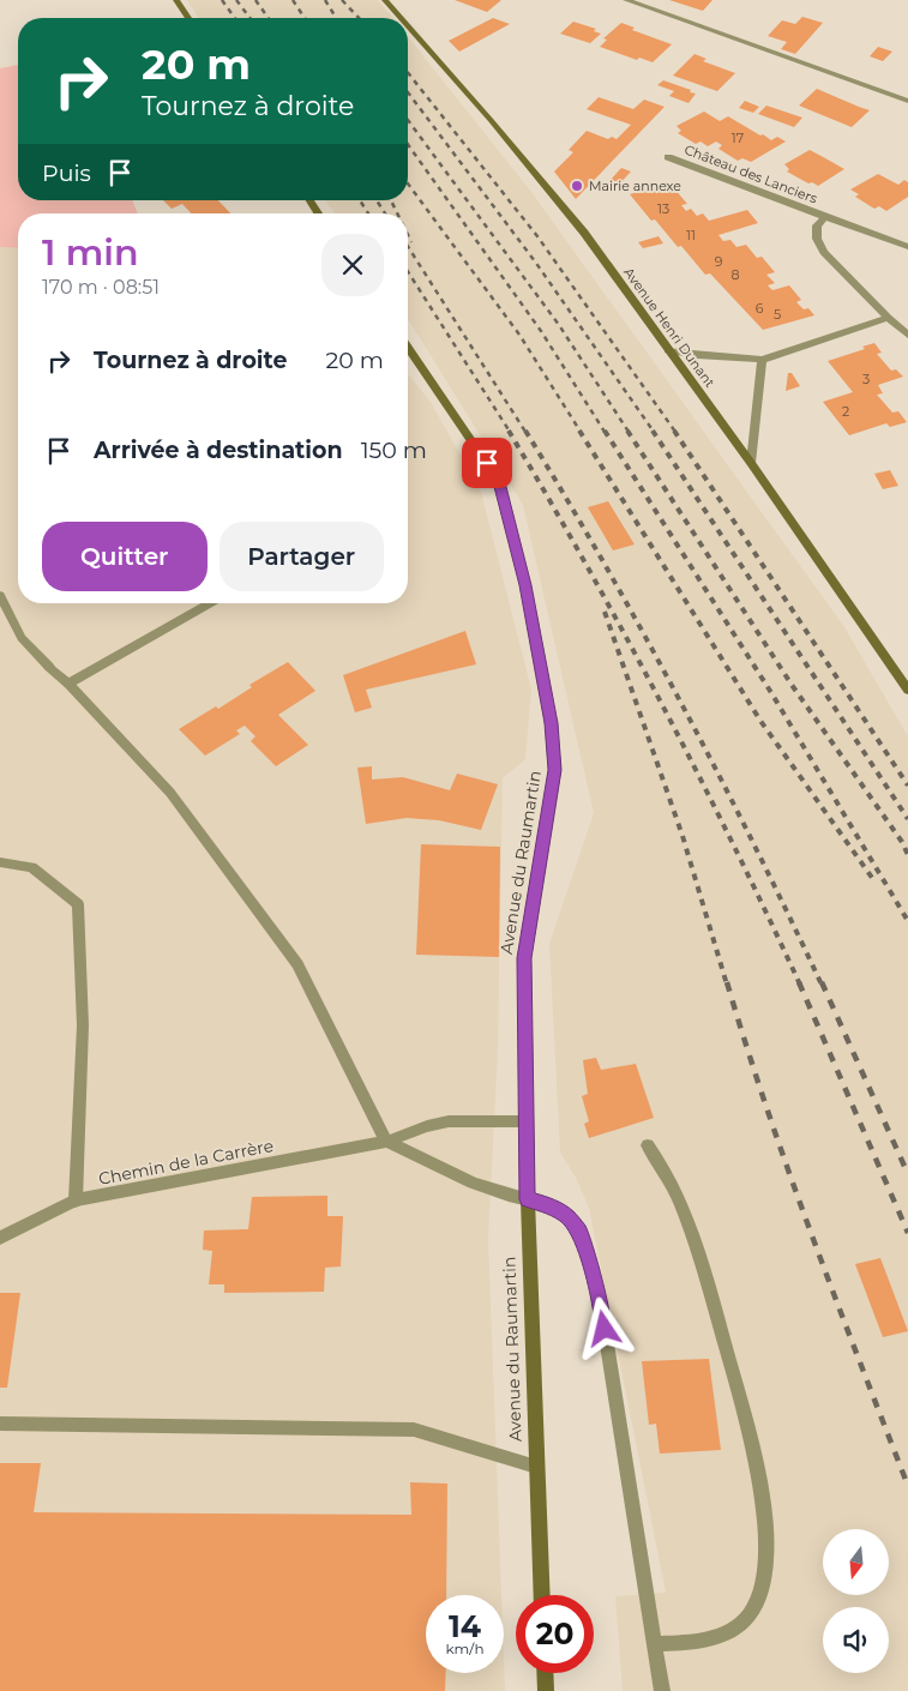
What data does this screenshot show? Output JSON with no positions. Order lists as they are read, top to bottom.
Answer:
{
  "streets": {
    "street": [
      "Château des Lanciers",
      "Avenue Henri Dunant",
      "Avenue du Raumartin",
      "Chemin de la Carrère"
    ]
  },
  "crossings": [
    ["Avenue du Raumartin", "Chemin de la Carrère"]
  ],
  "places": ["Mairie annexe"],
  "house_numbers": [
    "17",
    "13",
    "11",
    "9",
    "8",
    "6",
    "5",
    "3",
    "2"
  ],
  "north": "bottom",
  "page": {
    "turn": ["20 m", "Tournez à droite"],
    "then": "Puis",
    "heading": ["1 min", "170 m · 08:51"],
    "list": [
      {
        "name": "Tournez à droite",
        "value": "20 m"
      },
      {
        "name": "Arrivée à destination",
        "value": "150 m"
      }
    ],
    "buttons": ["Quitter", "Partager"],
    "speed": "14 km/h",
    "limit": "20"
  }
}
